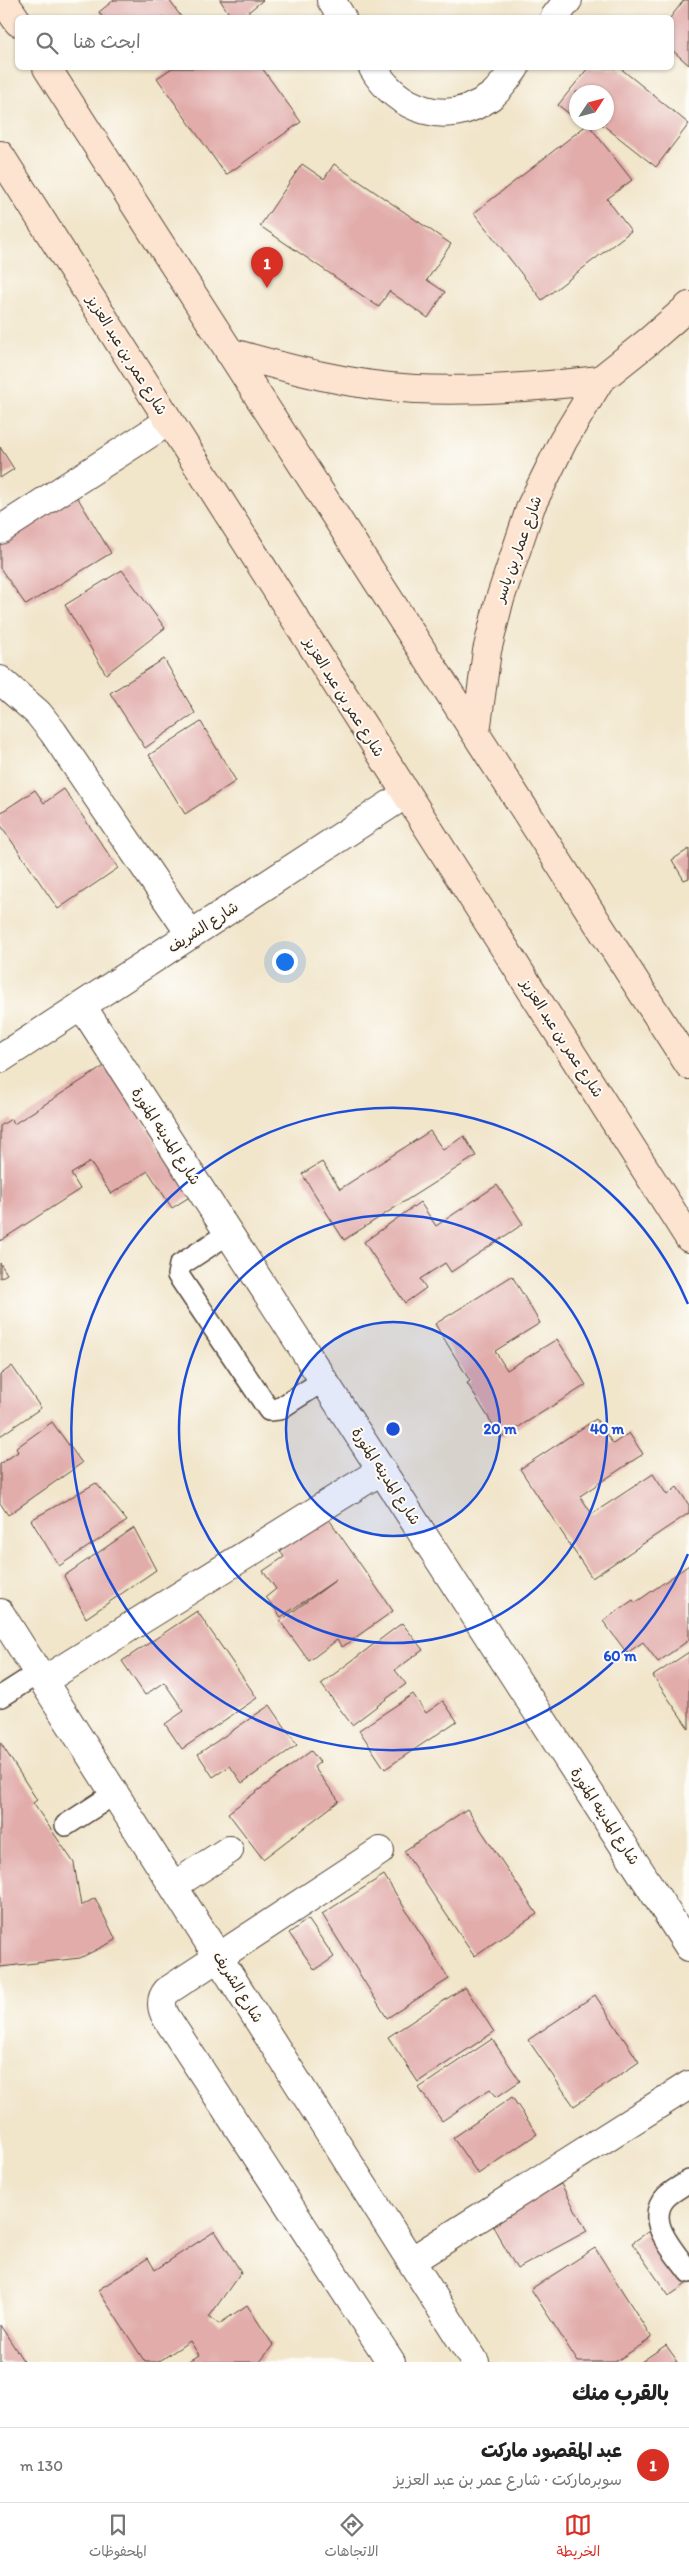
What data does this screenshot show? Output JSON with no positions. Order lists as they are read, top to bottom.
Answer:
{
  "streets": {
    "street": [
      "شارع عمر بن عبد العزيز",
      "شارع عمار بن ياسر",
      "شارع الشريف",
      "شارع المدينه المنورة"
    ]
  },
  "crossings": [
    ["شارع عمر بن عبد العزيز", "شارع الشريف"],
    ["شارع الشريف", "شارع المدينه المنورة"]
  ],
  "north": "top right",
  "page": {
    "search": "ابحث هنا",
    "pins": "1",
    "heading": "بالقرب منك",
    "list": [
      {
        "mark": "1",
        "name": "عبد المقصود ماركت",
        "note": "سوبرماركت · شارع عمر بن عبد العزيز",
        "value": "130 m"
      }
    ],
    "nav": ["الخريطة", "الاتجاهات", "المحفوظات"]
  },
  "rings": ["20 m", "40 m", "60 m"]
}
